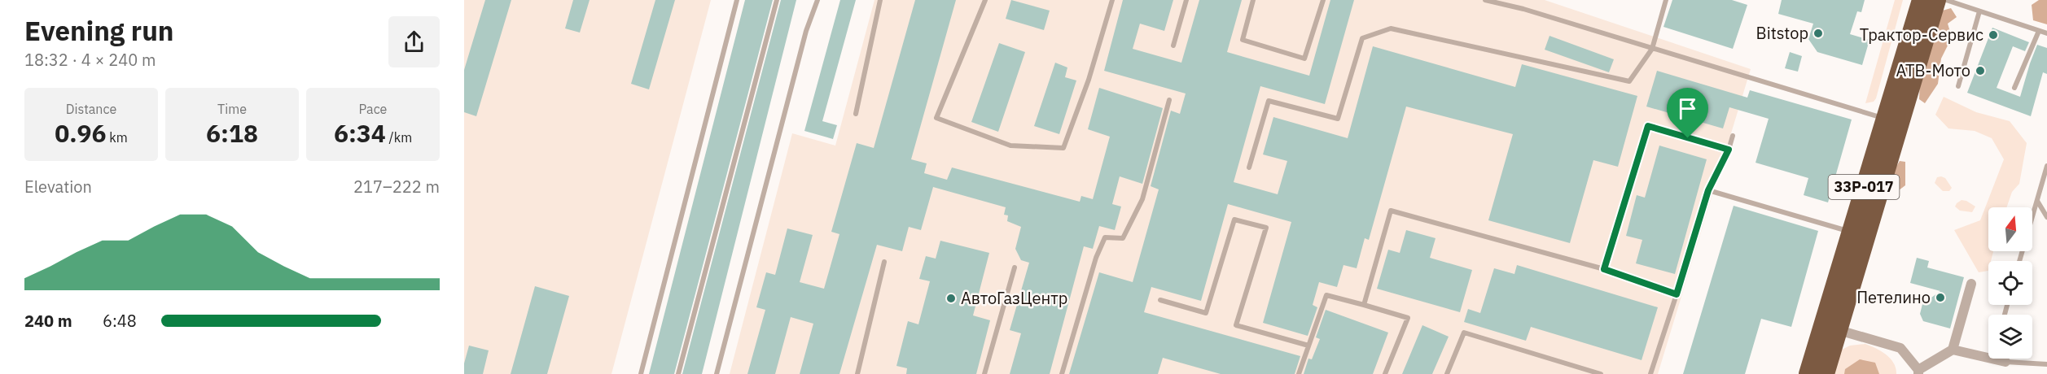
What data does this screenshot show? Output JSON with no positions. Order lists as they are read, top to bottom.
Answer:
{
  "streets": {
    "highway": ["33Р-017"]
  },
  "places": [
    "Bitstop",
    "Трактор-Сервис",
    "АТВ-Мото",
    "Петелино",
    "АвтоГазЦентр"
  ],
  "north": "top",
  "page": {
    "heading": ["Evening run", "18:32 · 4 × 240 m"],
    "stats": [
      ["Distance", "0.96 km"],
      ["Time", "6:18"],
      ["Pace", "6:34 /km"]
    ],
    "chart": ["Elevation", "217–222 m"],
    "list": [
      {
        "name": "240 m",
        "note": "6:48"
      }
    ]
  }
}
